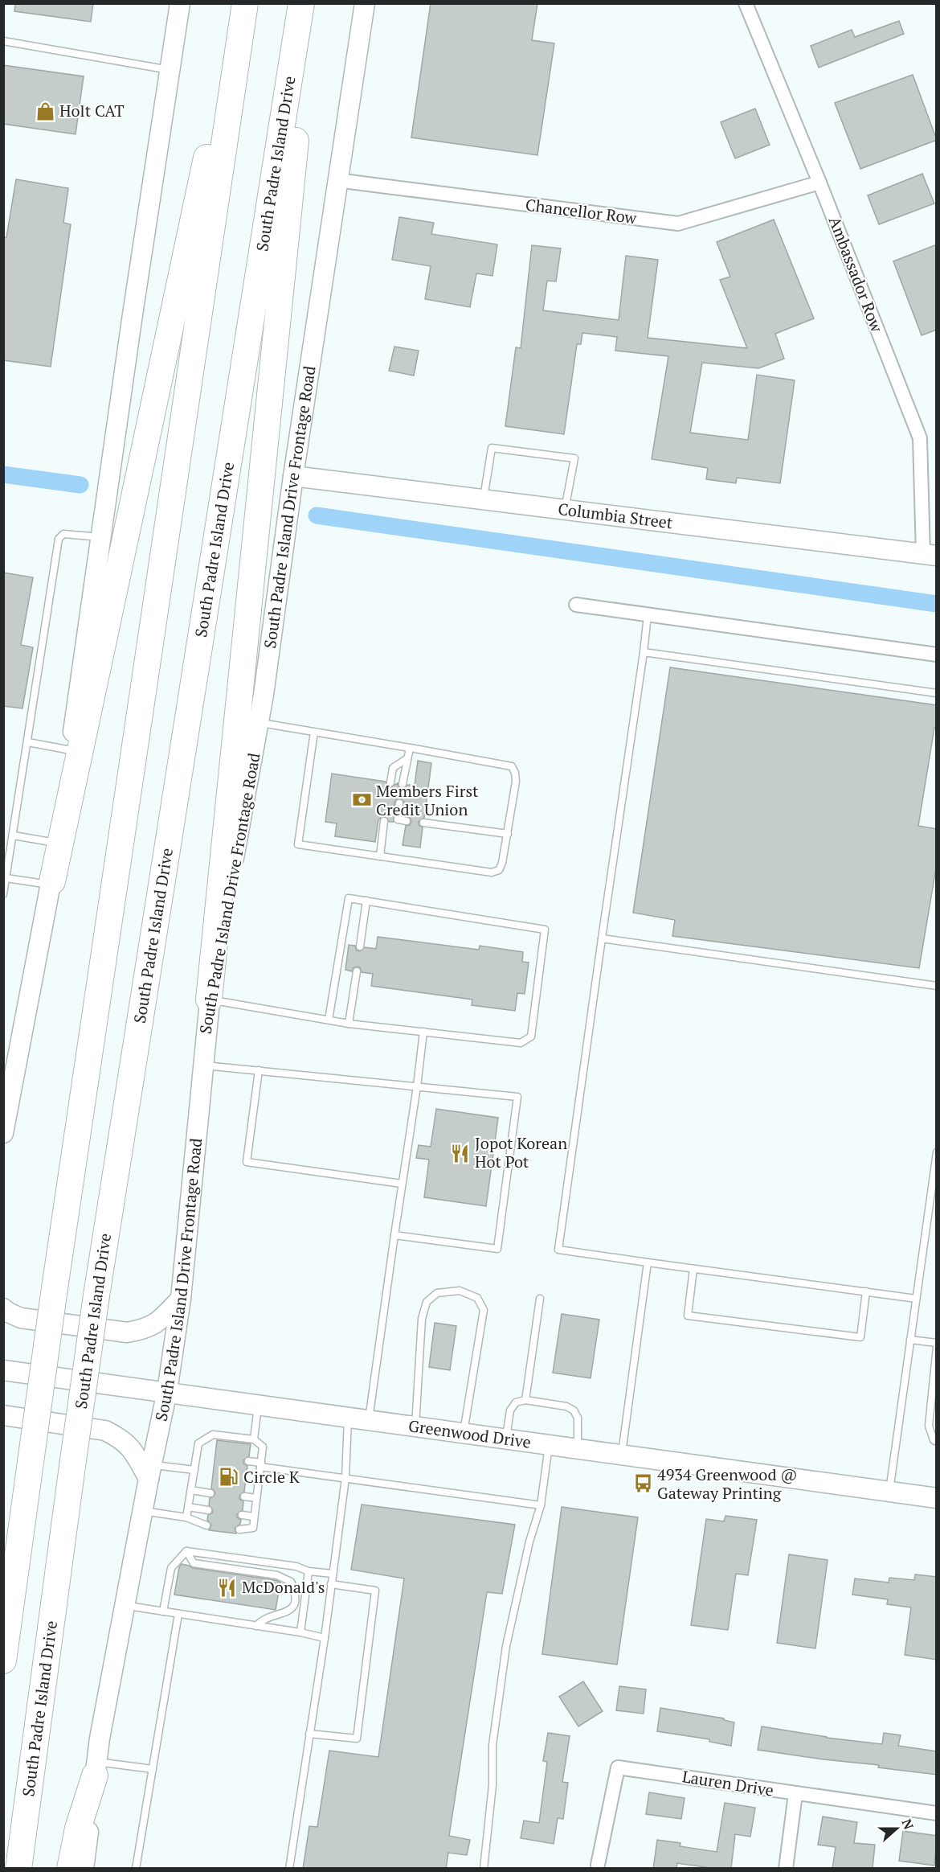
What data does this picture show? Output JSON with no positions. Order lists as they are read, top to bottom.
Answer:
{
  "streets": {
    "highway": ["South Padre Island Drive"],
    "main road": ["South Padre Island Drive Frontage Road", "Columbia Street", "Greenwood Drive"],
    "street": ["Chancellor Row", "Ambassador Row", "Lauren Drive"]
  },
  "crossings": [
    ["Chancellor Row", "Ambassador Row"],
    ["Chancellor Row", "South Padre Island Drive Frontage Road"],
    ["Ambassador Row", "Columbia Street"],
    ["South Padre Island Drive Frontage Road", "Columbia Street"],
    ["South Padre Island Drive Frontage Road", "Greenwood Drive"]
  ],
  "places": {
    "shop": ["Holt CAT"],
    "bank": ["Members First Credit Union"],
    "restaurant": ["Jopot Korean Hot Pot", "McDonald's"],
    "fuel station": ["Circle K"],
    "bus stop": ["4934 Greenwood @ Gateway Printing"]
  },
  "north": "right"
}
